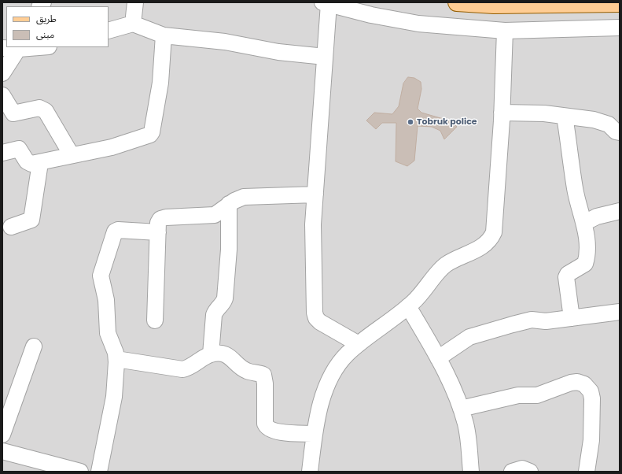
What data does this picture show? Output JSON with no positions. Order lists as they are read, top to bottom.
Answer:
{
  "places": ["Tobruk police"],
  "legend": ["طريق", "مبنى"]
}
